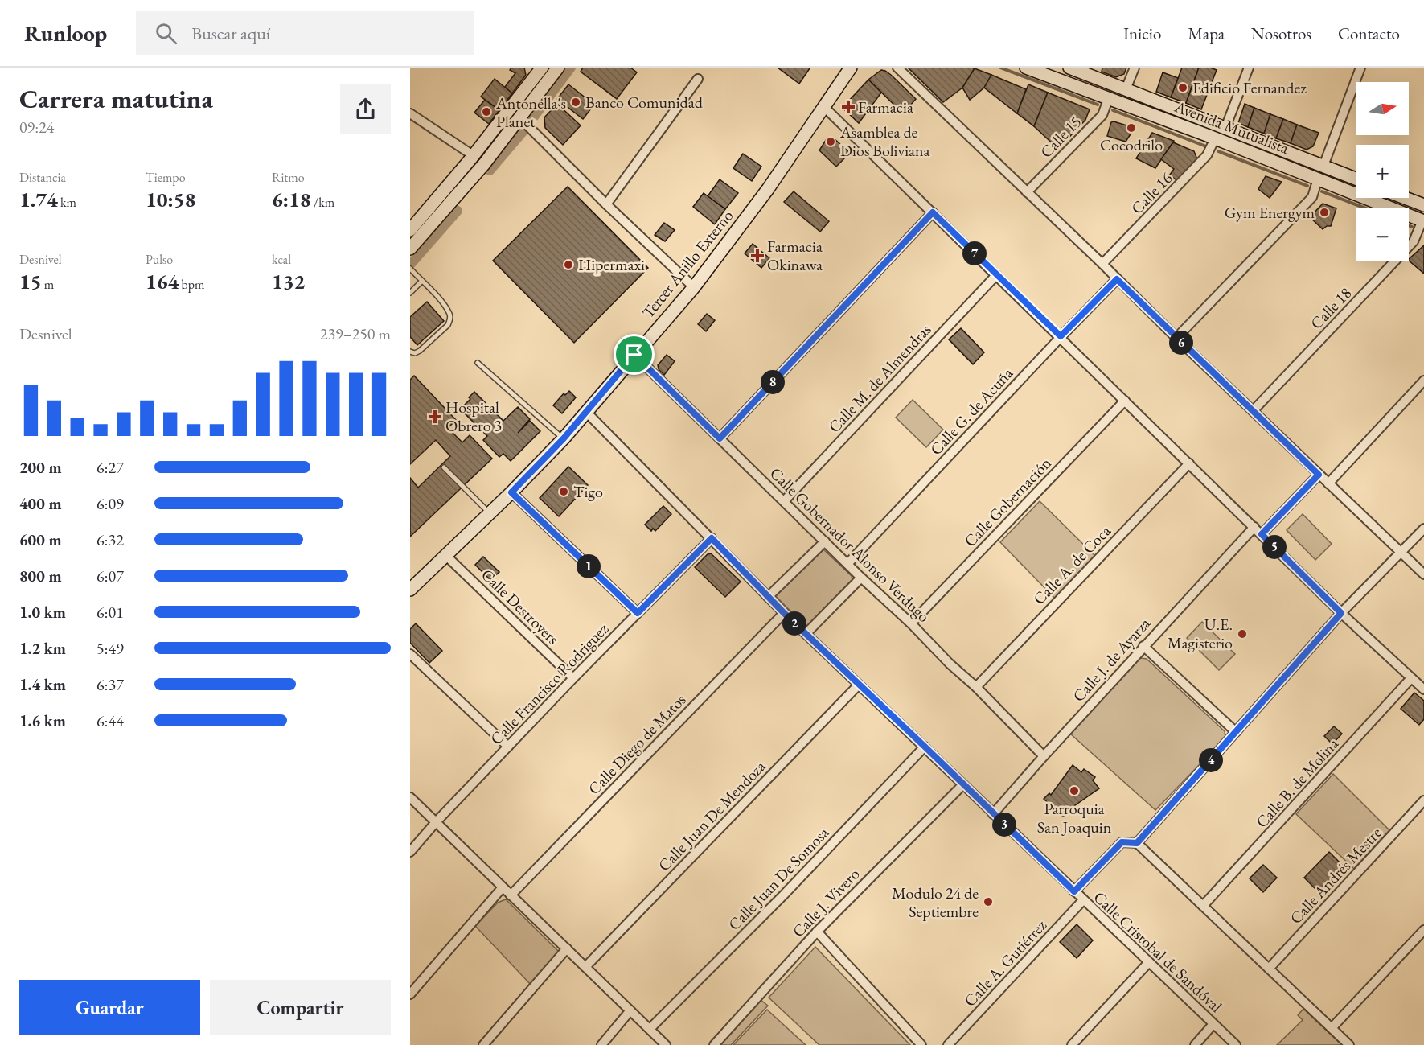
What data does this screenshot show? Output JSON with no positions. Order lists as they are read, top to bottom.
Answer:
{
  "streets": {
    "main road": ["Avenida Mutualista", "Tercer Anillo Externo"],
    "street": [
      "Calle 15",
      "Calle 16",
      "Calle 18",
      "Calle M. de Almendras",
      "Calle G. de Acuña",
      "Calle Gobernación",
      "Calle Gobernador Alonso Verdugo",
      "Calle A. de Coca",
      "Calle Destroyers",
      "Calle J. de Ayarza",
      "Calle Francisco Rodriguez",
      "Calle Diego de Matos",
      "Calle B. de Molina",
      "Calle Juan De Mendoza",
      "Calle Andrés Mestre",
      "Calle Juan De Somosa",
      "Calle J. Vivero",
      "Calle Cristobal de Sandóval",
      "Calle A. Gutiérrez"
    ]
  },
  "crossings": [
    ["Avenida Mutualista", "Calle 15"],
    ["Avenida Mutualista", "Calle 16"],
    ["Avenida Mutualista", "Calle 18"],
    ["Tercer Anillo Externo", "Calle Gobernador Alonso Verdugo"],
    ["Tercer Anillo Externo", "Calle Destroyers"],
    ["Tercer Anillo Externo", "Calle Cristobal de Sandóval"],
    ["Calle M. de Almendras", "Calle Gobernador Alonso Verdugo"],
    ["Calle G. de Acuña", "Calle Gobernador Alonso Verdugo"],
    ["Calle Gobernación", "Calle Gobernador Alonso Verdugo"],
    ["Calle Gobernador Alonso Verdugo", "Calle A. de Coca"],
    ["Calle Gobernador Alonso Verdugo", "Calle J. de Ayarza"],
    ["Calle Destroyers", "Calle Francisco Rodriguez"],
    ["Calle J. de Ayarza", "Calle Cristobal de Sandóval"],
    ["Calle Francisco Rodriguez", "Calle Cristobal de Sandóval"],
    ["Calle Diego de Matos", "Calle Cristobal de Sandóval"],
    ["Calle Juan De Mendoza", "Calle Cristobal de Sandóval"],
    ["Calle Juan De Somosa", "Calle Cristobal de Sandóval"],
    ["Calle J. Vivero", "Calle Cristobal de Sandóval"],
    ["Calle Cristobal de Sandóval", "Calle A. Gutiérrez"]
  ],
  "places": {
    "other": [
      "Edificio Fernandez",
      "Banco Comunidad",
      "Antonella's Planet",
      "Cocodrilo",
      "Asamblea de Dios Boliviana",
      "Gym Energym",
      "Hipermaxi",
      "Tigo",
      "U.E. Magisterio",
      "Parroquia San Joaquin",
      "Modulo 24 de Septiembre"
    ],
    "health": ["Farmacia", "Farmacia Okinawa", "Hospital Obrero 3"]
  },
  "north": "right",
  "page": {
    "header": "Runloop",
    "search": "Buscar aquí",
    "nav": [
      "Inicio",
      "Mapa",
      "Nosotros",
      "Contacto"
    ],
    "heading": ["Carrera matutina", "09:24"],
    "map_buttons": ["+", "−"],
    "stats": [
      ["Distancia", "1.74 km"],
      ["Tiempo", "10:58"],
      ["Ritmo", "6:18 /km"],
      ["Desnivel", "15 m"],
      ["Pulso", "164 bpm"],
      ["kcal", "132"]
    ],
    "pins": [
      "7",
      "6",
      "8",
      "5",
      "1",
      "2",
      "4",
      "3"
    ],
    "chart": ["Desnivel", "239–250 m"],
    "list": [
      {
        "name": "200 m",
        "note": "6:27"
      },
      {
        "name": "400 m",
        "note": "6:09"
      },
      {
        "name": "600 m",
        "note": "6:32"
      },
      {
        "name": "800 m",
        "note": "6:07"
      },
      {
        "name": "1.0 km",
        "note": "6:01"
      },
      {
        "name": "1.2 km",
        "note": "5:49"
      },
      {
        "name": "1.4 km",
        "note": "6:37"
      },
      {
        "name": "1.6 km",
        "note": "6:44"
      }
    ],
    "buttons": ["Guardar", "Compartir"]
  }
}
